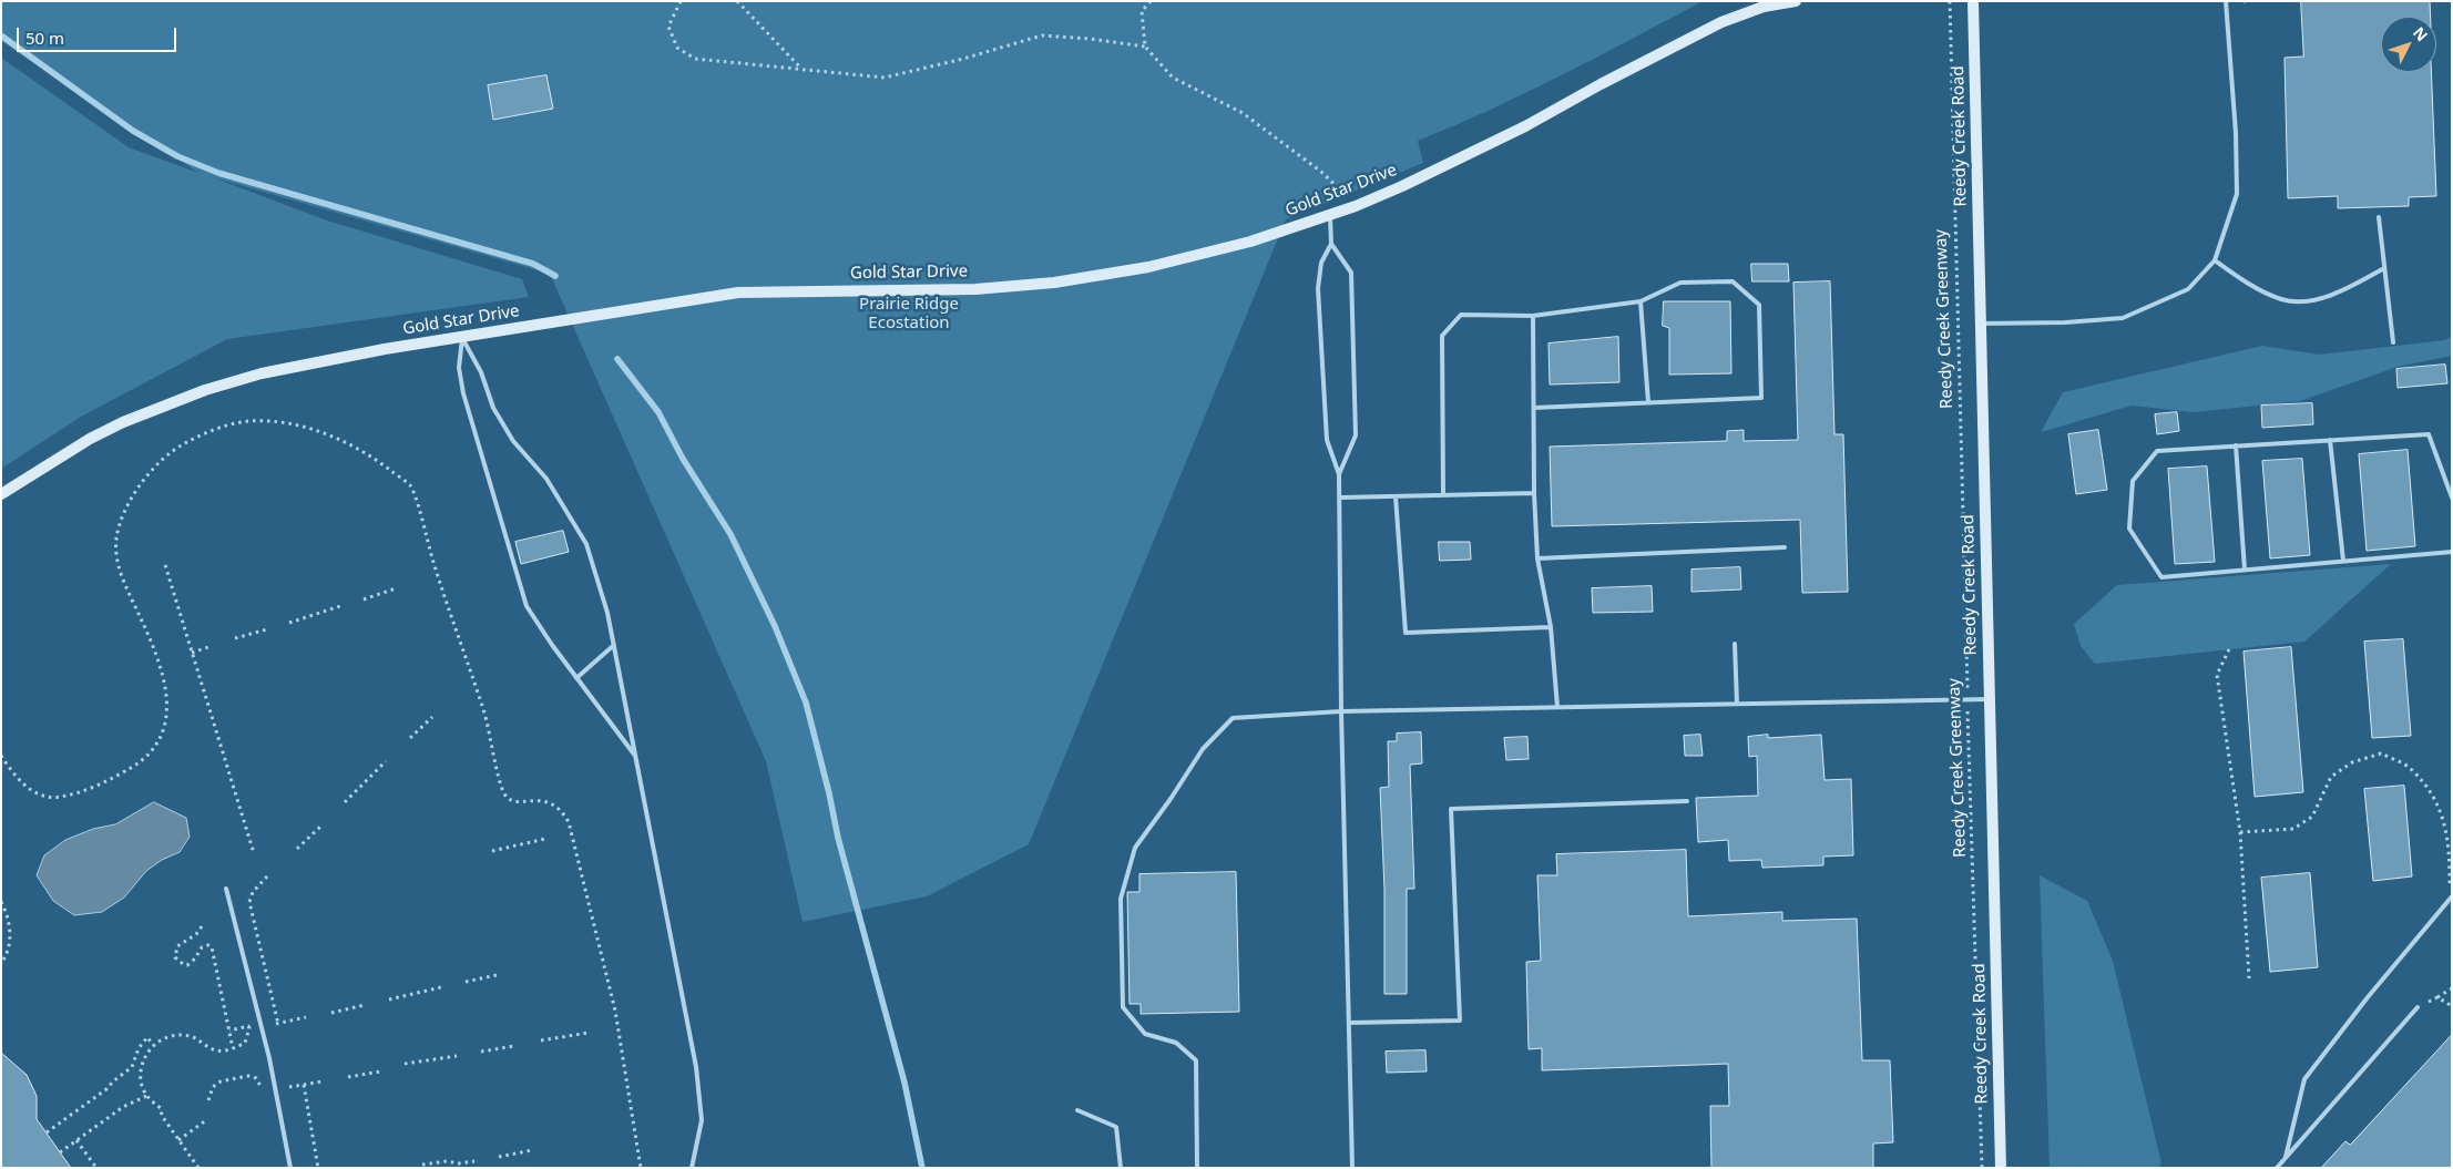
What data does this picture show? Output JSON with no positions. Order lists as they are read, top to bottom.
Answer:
{
  "streets": {
    "street": ["Reedy Creek Road", "Gold Star Drive"],
    "path": ["Reedy Creek Greenway"]
  },
  "parks": ["Prairie Ridge Ecostation"],
  "scale_bar": "50 m",
  "north": "top right"
}
